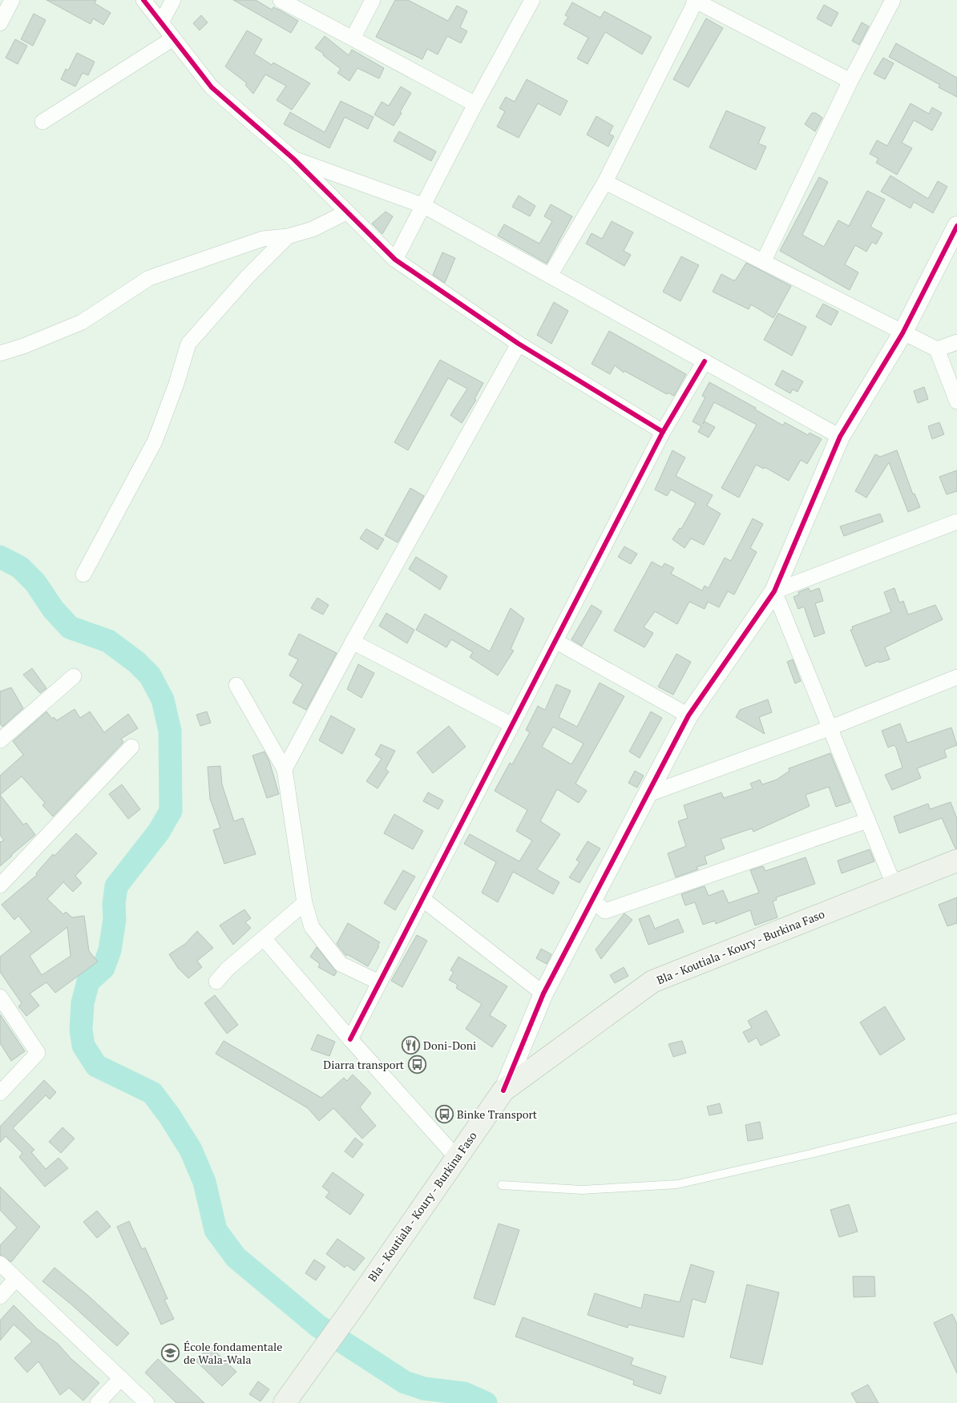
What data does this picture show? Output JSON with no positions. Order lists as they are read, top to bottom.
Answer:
{
  "streets": {
    "main road": ["Bla - Koutiala - Koury - Burkina Faso"]
  },
  "places": {
    "restaurant": ["Doni-Doni"],
    "bus stop": ["Diarra transport", "Binke Transport"],
    "school or university": ["École fondamentale de Wala-Wala"]
  }
}
